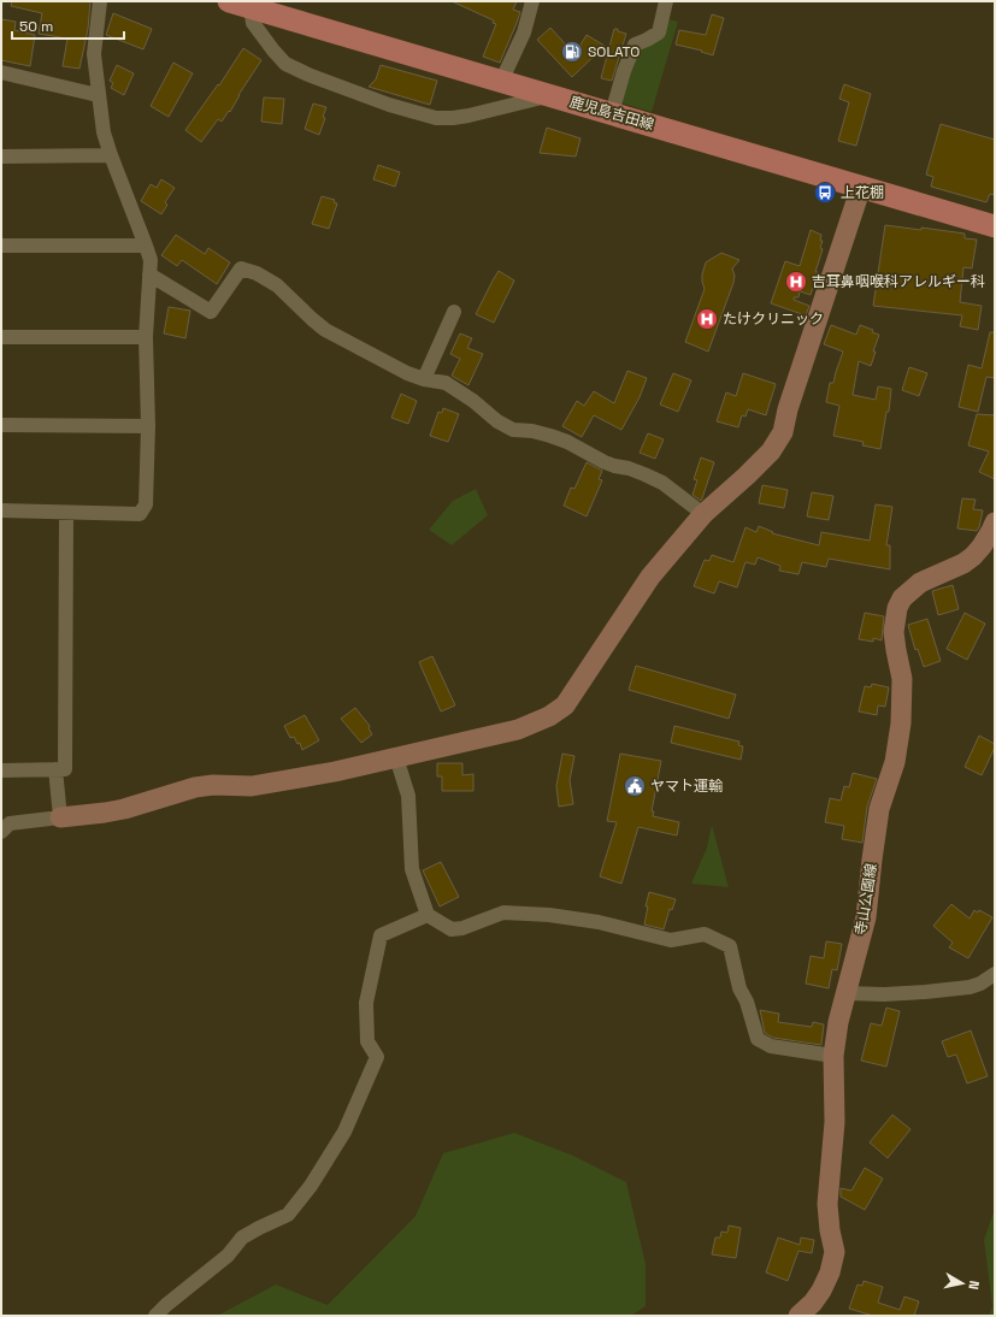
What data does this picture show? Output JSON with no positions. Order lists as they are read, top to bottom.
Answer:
{
  "streets": {
    "main road": ["鹿児島吉田線"],
    "street": ["寺山公園線"]
  },
  "places": {
    "fuel station": ["SOLATO"],
    "bus stop": ["上花棚"],
    "hospital": ["吉耳鼻咽喉科アレルギー科", "たけクリニック"],
    "public building": ["ヤマト運輸"]
  },
  "scale_bar": "50 m",
  "north": "right"
}
